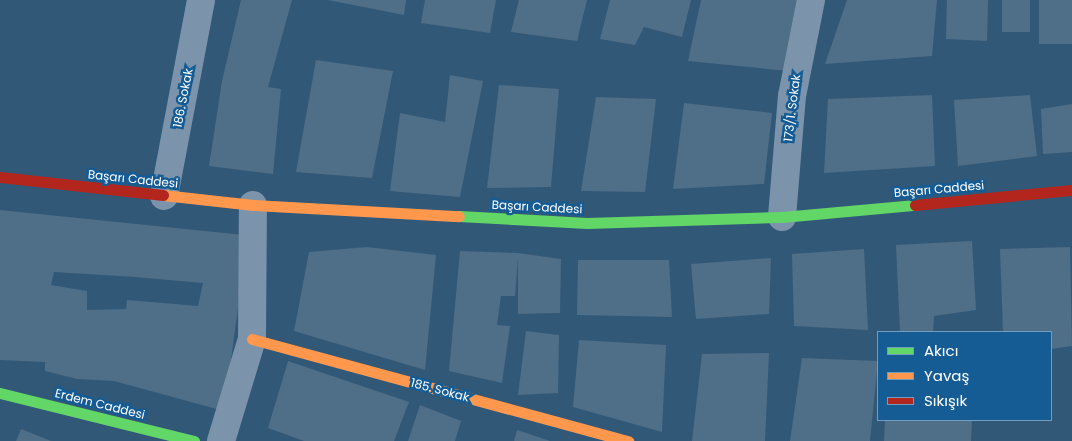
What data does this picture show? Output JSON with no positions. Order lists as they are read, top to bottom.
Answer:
{
  "streets": {
    "street": [
      "186. Sokak",
      "173/1. Sokak",
      "Başarı Caddesi",
      "185. Sokak",
      "Erdem Caddesi"
    ]
  },
  "crossings": [
    ["186. Sokak", "Başarı Caddesi"],
    ["173/1. Sokak", "Başarı Caddesi"]
  ],
  "legend": ["Akıcı", "Yavaş", "Sıkışık"]
}
